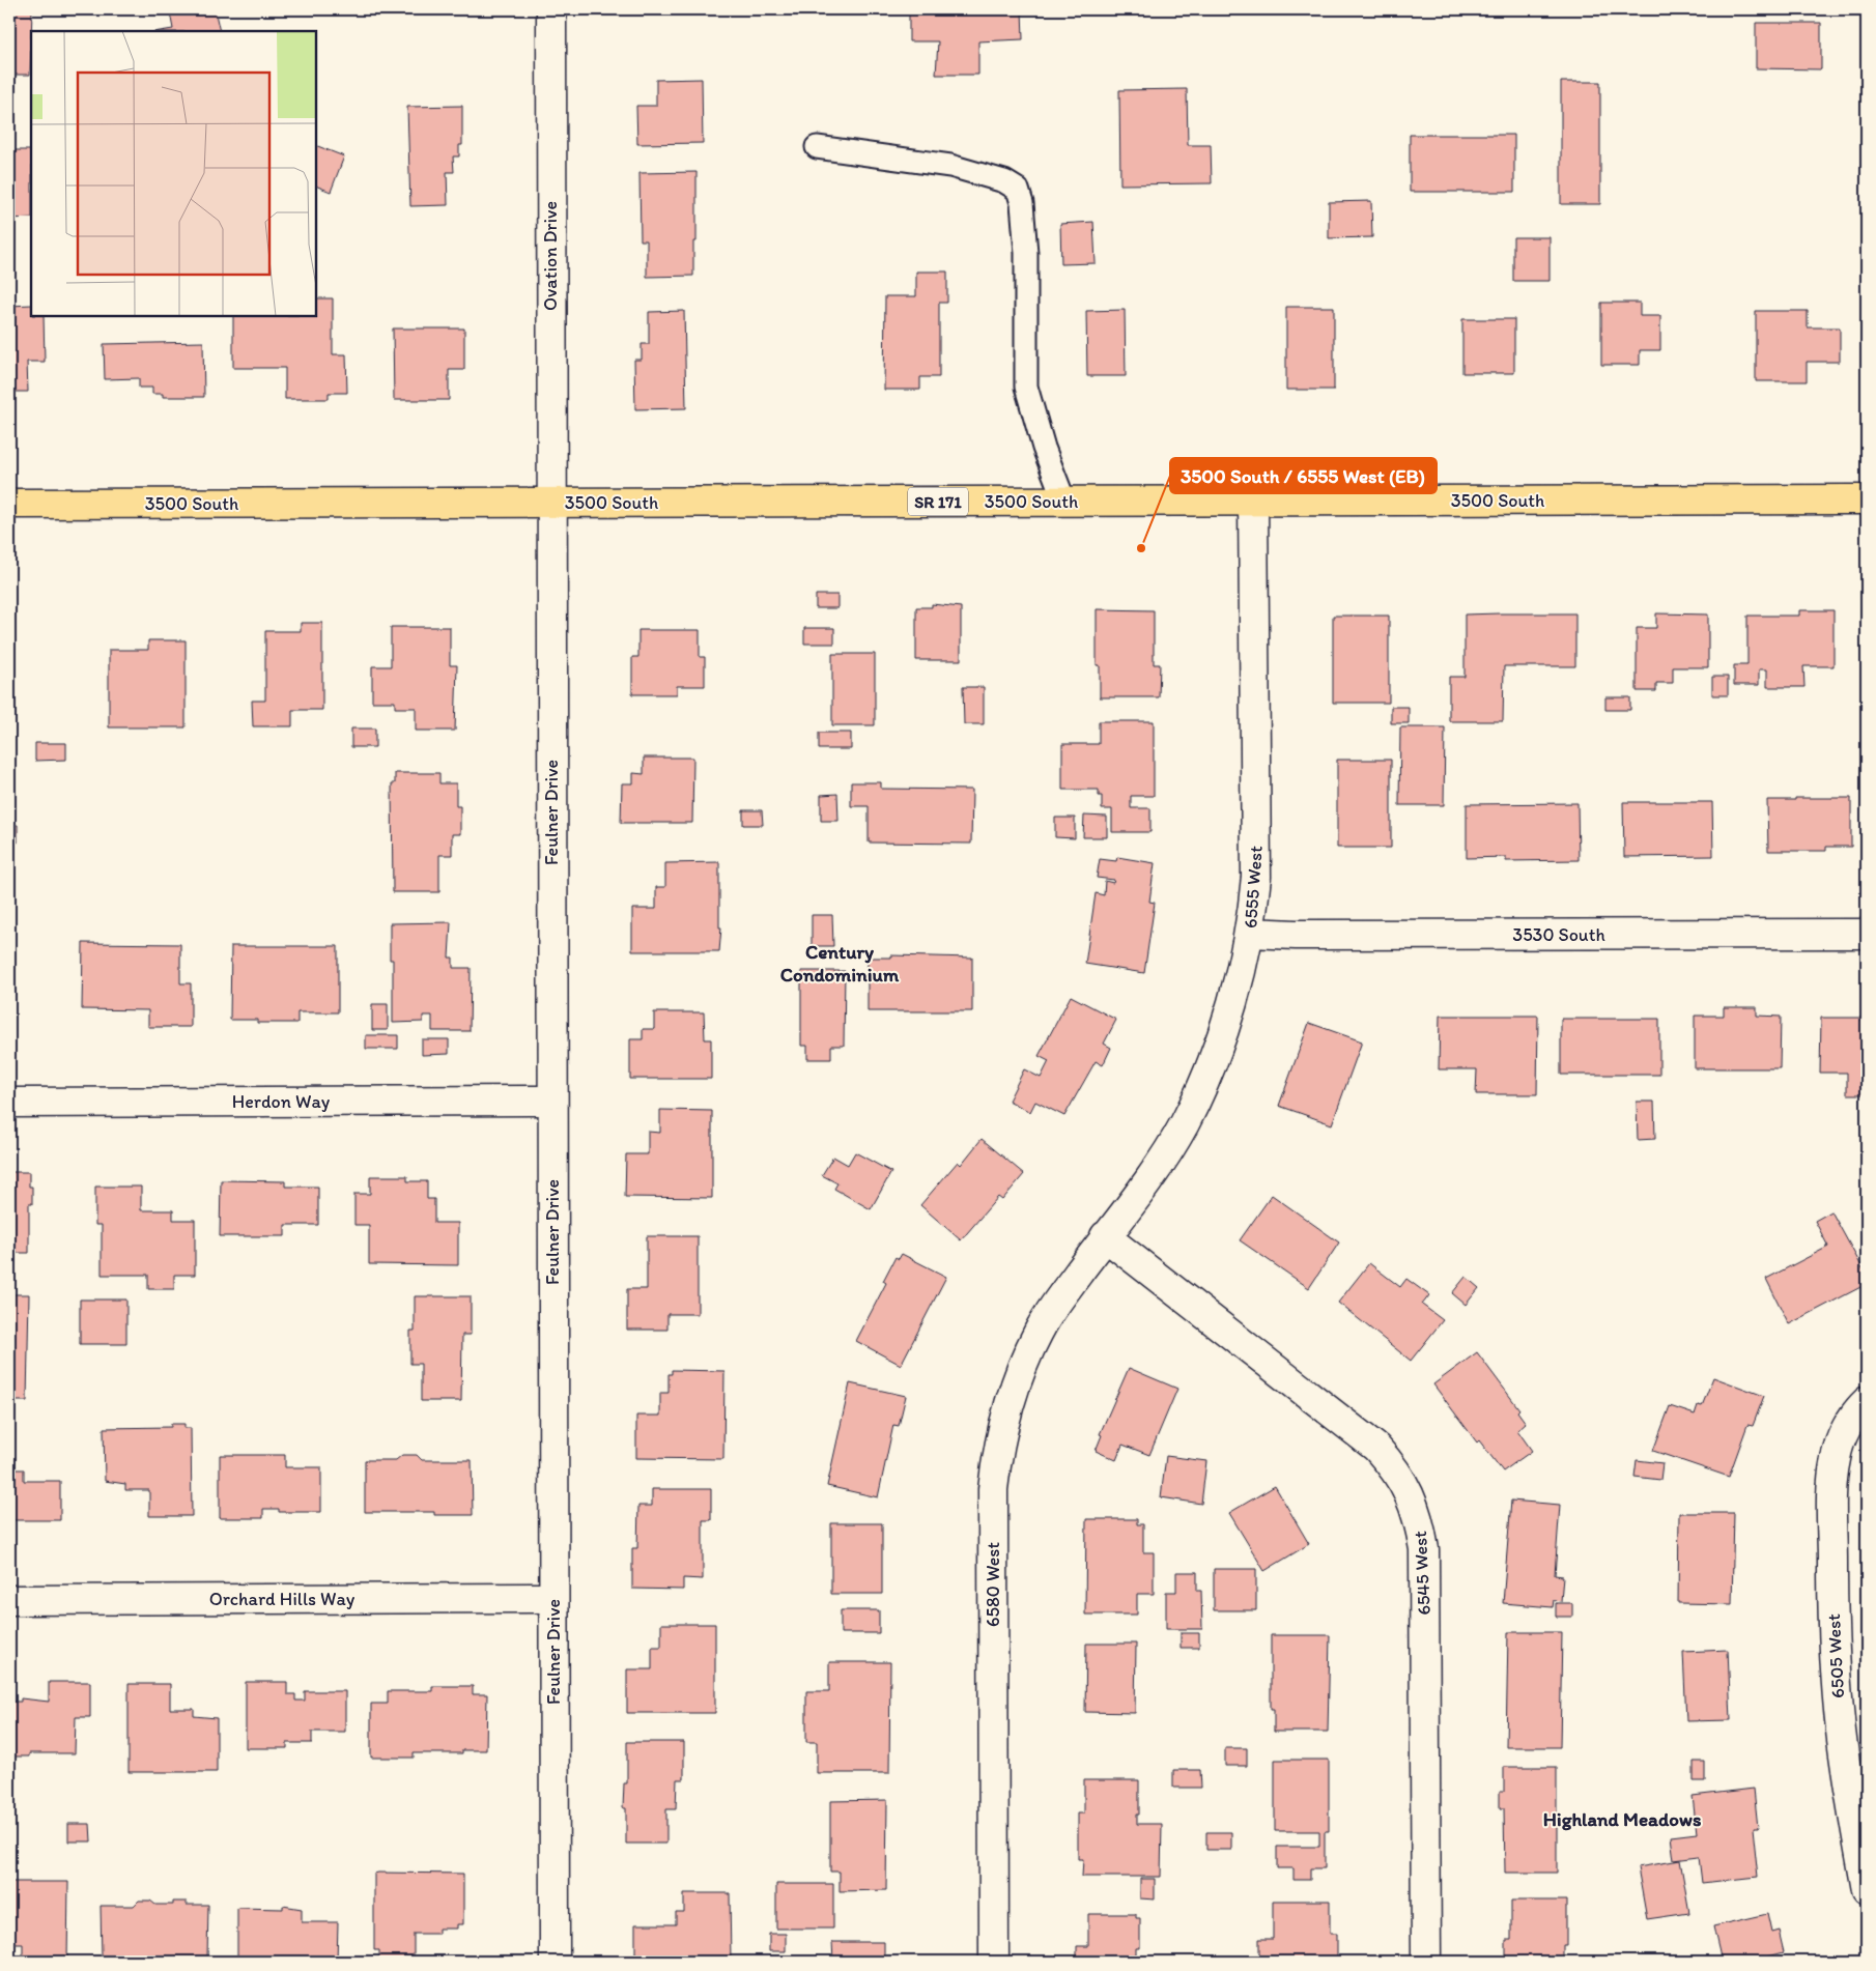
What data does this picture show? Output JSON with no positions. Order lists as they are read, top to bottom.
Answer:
{
  "streets": {
    "main road": ["3500 South", "SR 171"],
    "street": [
      "Ovation Drive",
      "Feulner Drive",
      "6555 West",
      "3530 South",
      "Herdon Way",
      "6545 West",
      "6580 West",
      "Orchard Hills Way",
      "6505 West"
    ]
  },
  "crossings": [
    ["Ovation Drive", "3500 South"],
    ["Ovation Drive", "Feulner Drive"],
    ["3500 South", "Feulner Drive"],
    ["3500 South", "6555 West"],
    ["Feulner Drive", "Herdon Way"],
    ["Feulner Drive", "Orchard Hills Way"],
    ["6555 West", "3530 South"],
    ["6555 West", "6545 West"],
    ["6555 West", "6580 West"],
    ["6545 West", "6580 West"]
  ],
  "districts": ["Century Condominium", "Highland Meadows"],
  "places": ["3500 South / 6555 West (EB)"]
}
